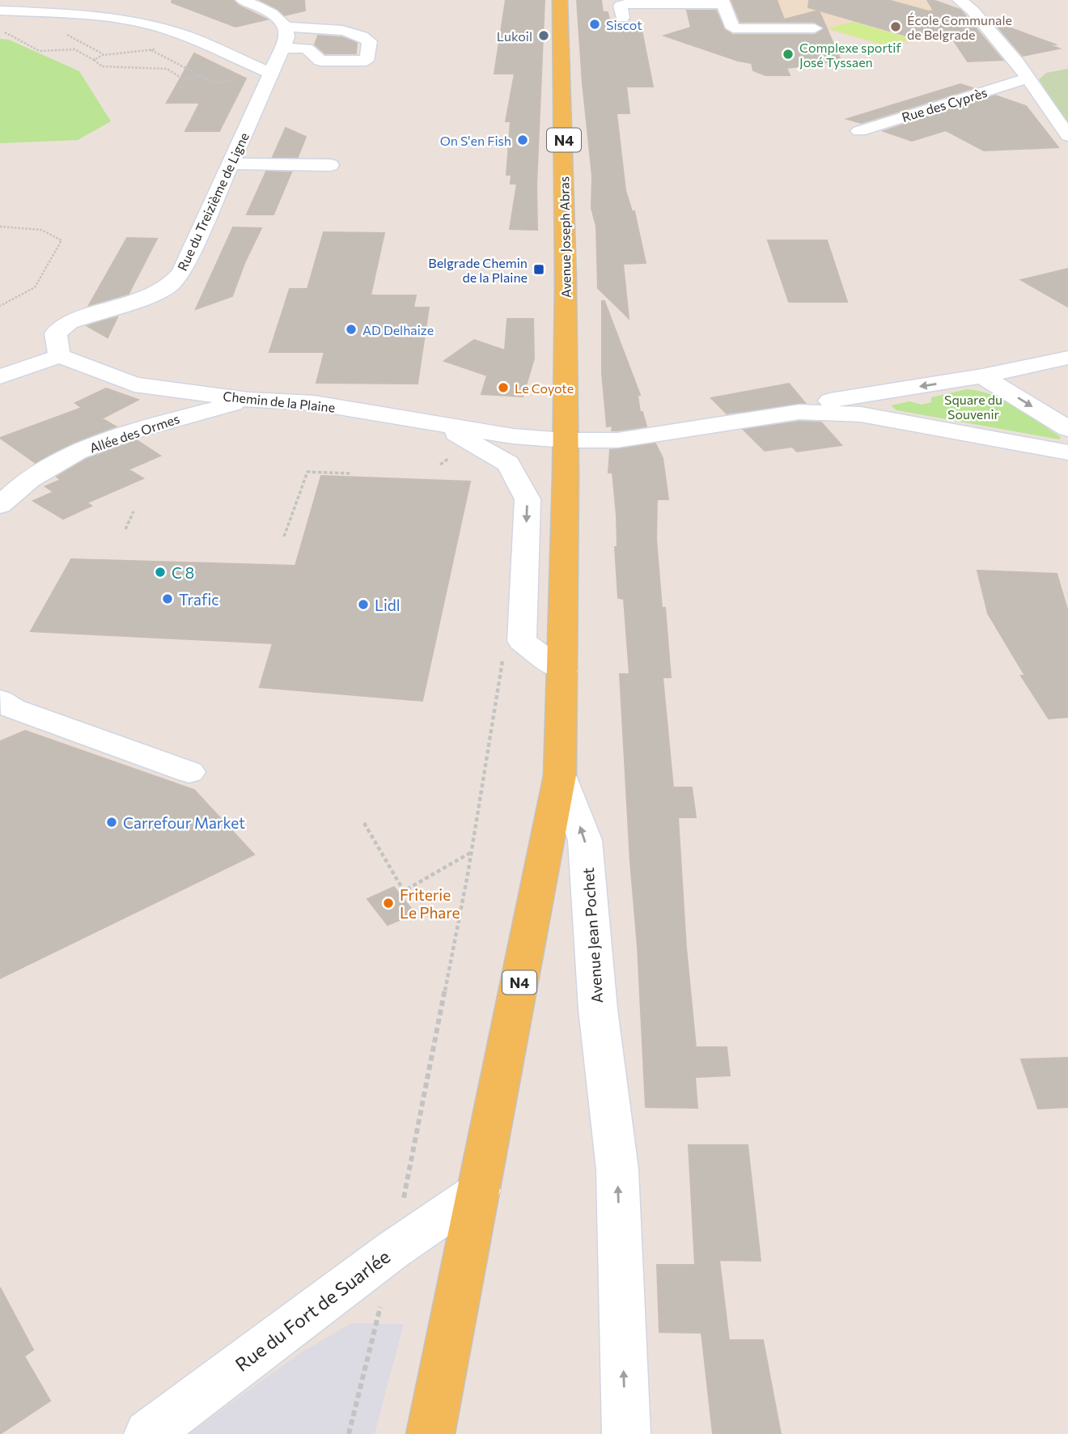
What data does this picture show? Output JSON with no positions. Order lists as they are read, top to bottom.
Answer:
{
  "streets": {
    "main road": ["N4", "Avenue Joseph Abras", "Avenue Jean Pochet"],
    "street": [
      "Rue des Cyprès",
      "Rue du Treizième de Ligne",
      "Chemin de la Plaine",
      "Allée des Ormes",
      "Rue du Fort de Suarlée"
    ]
  },
  "crossings": [
    ["N4", "Avenue Jean Pochet"],
    ["N4", "Rue du Fort de Suarlée"],
    ["Rue du Treizième de Ligne", "Chemin de la Plaine"],
    ["Avenue Joseph Abras", "Chemin de la Plaine"],
    ["Avenue Joseph Abras", "Avenue Jean Pochet"],
    ["Chemin de la Plaine", "Allée des Ormes"],
    ["Chemin de la Plaine", "Avenue Jean Pochet"]
  ],
  "parks": ["Square du Souvenir"],
  "places": {
    "other": [
      "Siscot",
      "École Communale de Belgrade",
      "Lukoil",
      "Complexe sportif José Tyssaen",
      "On S'en Fish",
      "AD Delhaize",
      "Le Coyote",
      "C 8",
      "Trafic",
      "Lidl",
      "Carrefour Market",
      "Friterie Le Phare"
    ],
    "transit": ["Belgrade Chemin de la Plaine"]
  }
}
